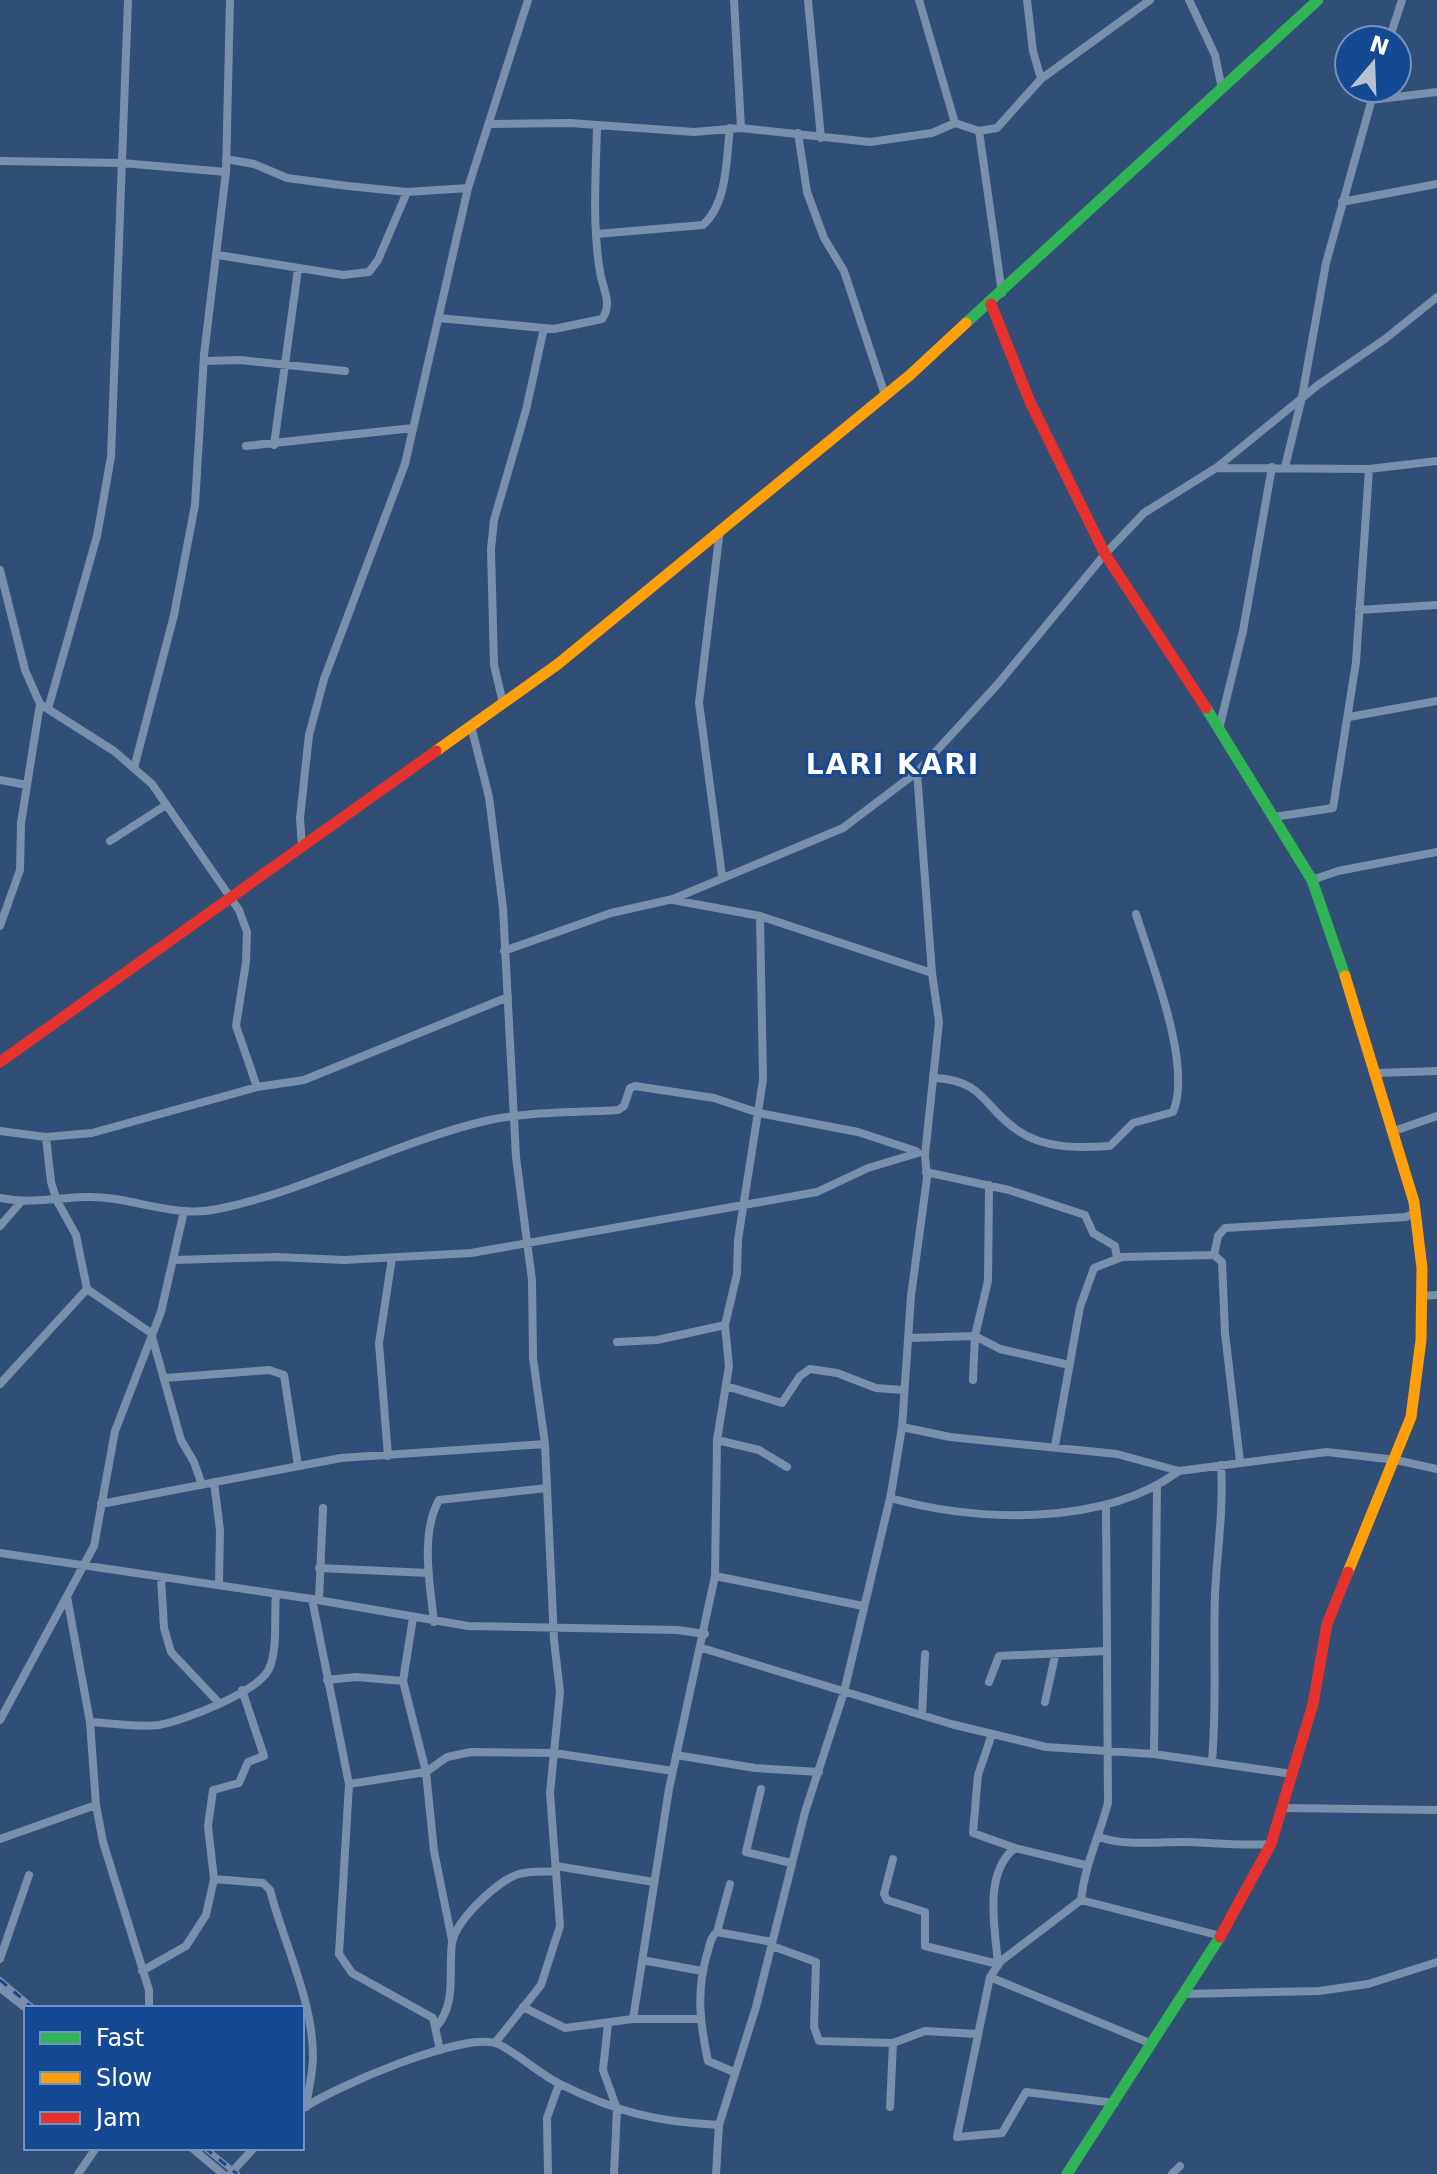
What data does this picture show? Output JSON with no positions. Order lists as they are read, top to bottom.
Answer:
{
  "districts": ["LARI KARI"],
  "legend": ["Fast", "Slow", "Jam"],
  "north": "top"
}
